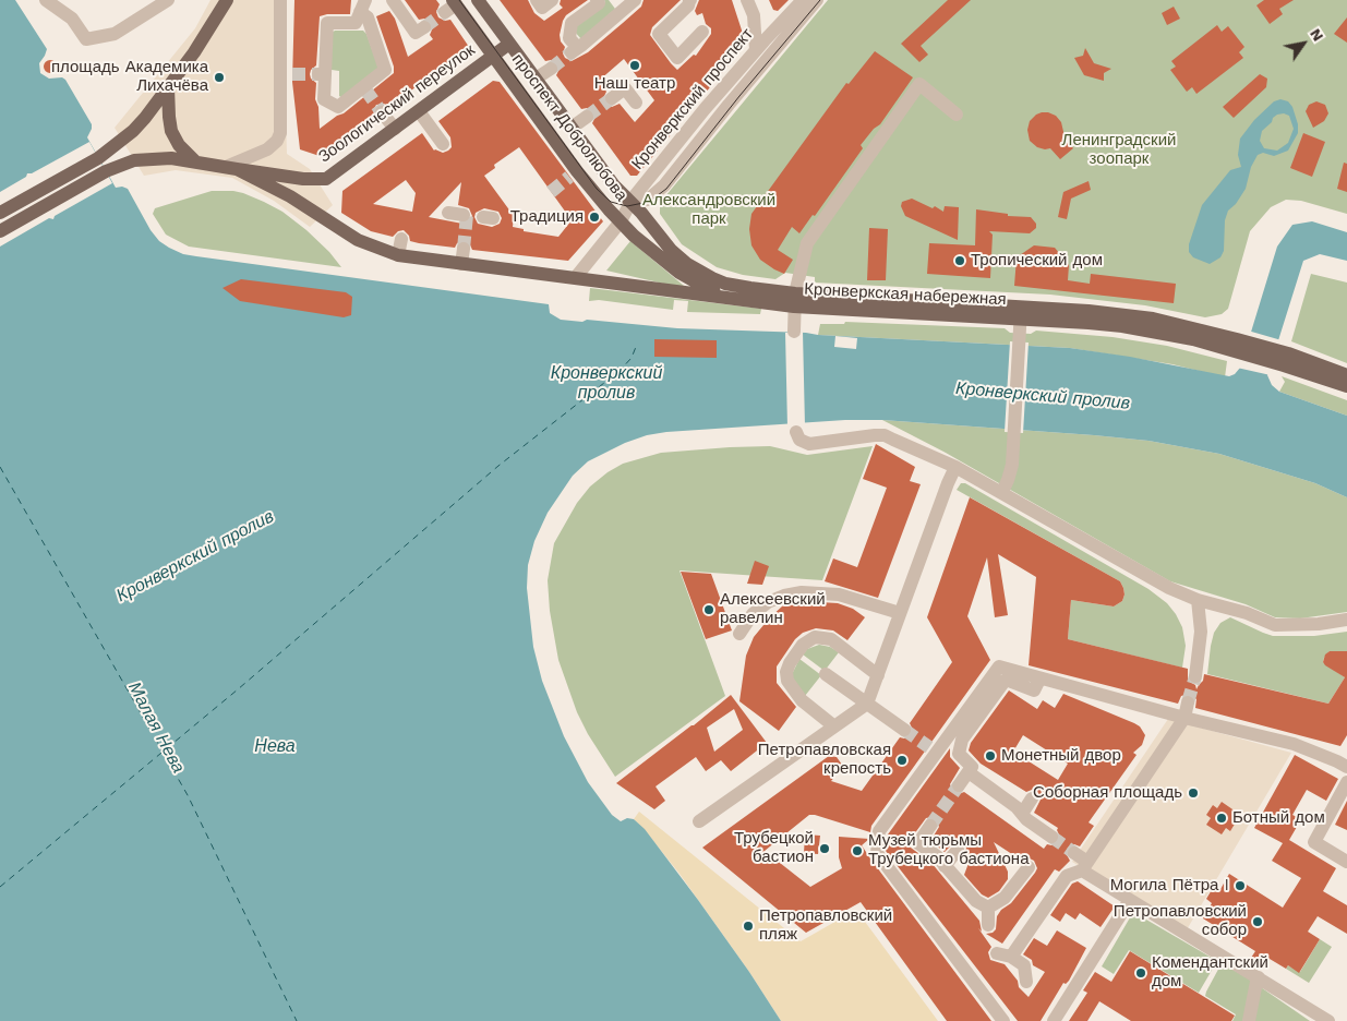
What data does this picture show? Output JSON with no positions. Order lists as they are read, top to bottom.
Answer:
{
  "streets": {
    "main road": ["Зоологический переулок", "проспект Добролюбова", "Кронверкская набережная"],
    "street": ["Кронверкский проспект"]
  },
  "crossings": [
    ["Кронверкский проспект", "проспект Добролюбова"],
    ["Кронверкский проспект", "Кронверкская набережная"],
    ["Зоологический переулок", "проспект Добролюбова"],
    ["Зоологический переулок", "Кронверкская набережная"],
    ["проспект Добролюбова", "Кронверкская набережная"]
  ],
  "water": ["Кронверкский пролив", "Малая Нева", "Нева"],
  "parks": ["Ленинградский зоопарк", "Александровский парк"],
  "places": [
    "Наш театр",
    "площадь Академика Лихачёва",
    "Традиция",
    "Тропический дом",
    "Алексеевский равелин",
    "Монетный двор",
    "Петропавловская крепость",
    "Соборная площадь",
    "Ботный дом",
    "Трубецкой бастион",
    "Музей тюрьмы Трубецкого бастиона",
    "Могила Пётра I",
    "Петропавловский собор",
    "Петропавловский пляж",
    "Комендантский дом"
  ],
  "north": "top right"
}
